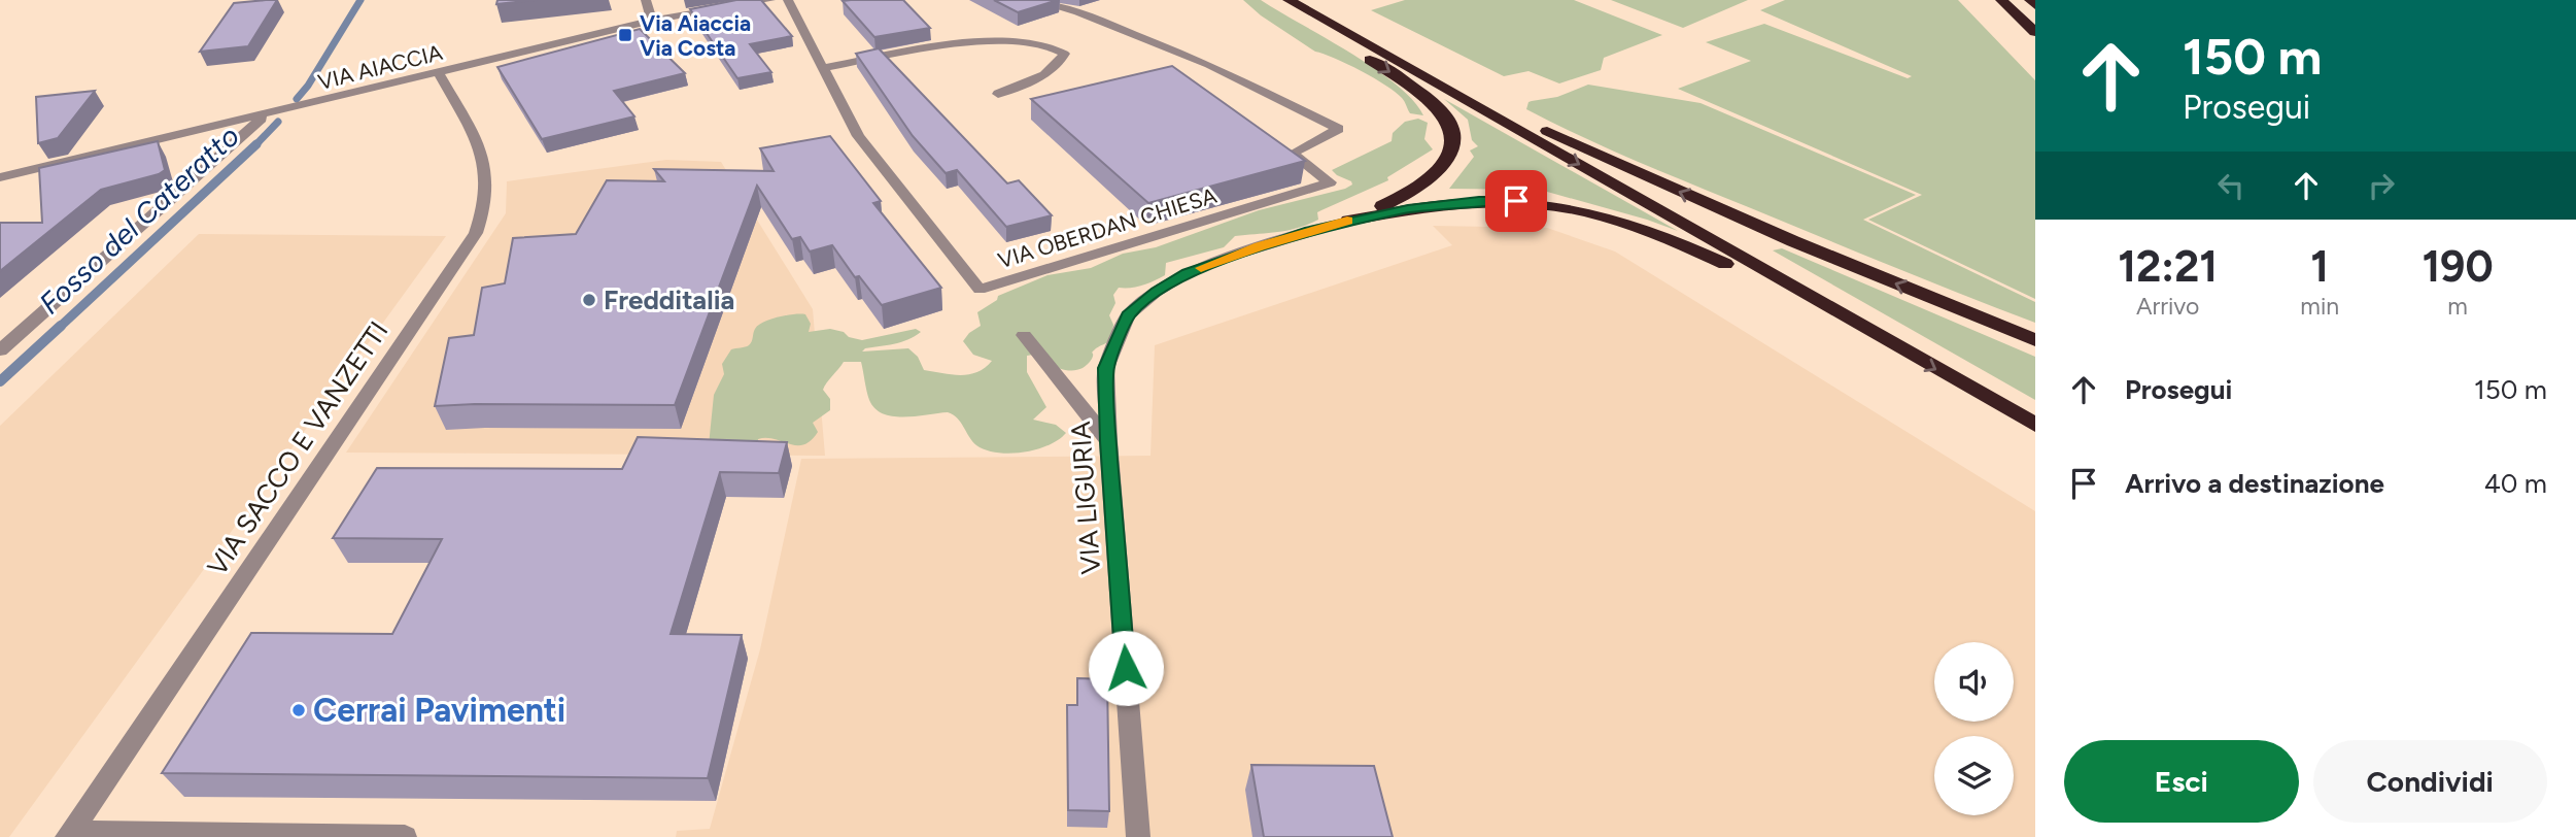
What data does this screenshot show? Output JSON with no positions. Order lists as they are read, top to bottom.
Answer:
{
  "streets": {
    "street": [
      "VIA AIACCIA",
      "VIA OBERDAN CHIESA",
      "VIA SACCO E VANZETTI",
      "VIA LIGURIA"
    ]
  },
  "crossings": [
    ["VIA AIACCIA", "VIA SACCO E VANZETTI"]
  ],
  "water": ["Fosso del Cateratto"],
  "places": {
    "transit": ["Via Aiaccia Via Costa"],
    "other": ["Fredditalia", "Cerrai Pavimenti"]
  },
  "page": {
    "turn": ["150 m", "Prosegui"],
    "eta": [
      "12:21",
      "Arrivo",
      "1",
      "min",
      "190",
      "m"
    ],
    "list": [
      {
        "name": "Prosegui",
        "value": "150 m"
      },
      {
        "name": "Arrivo a destinazione",
        "value": "40 m"
      }
    ],
    "buttons": ["Esci", "Condividi"]
  }
}
